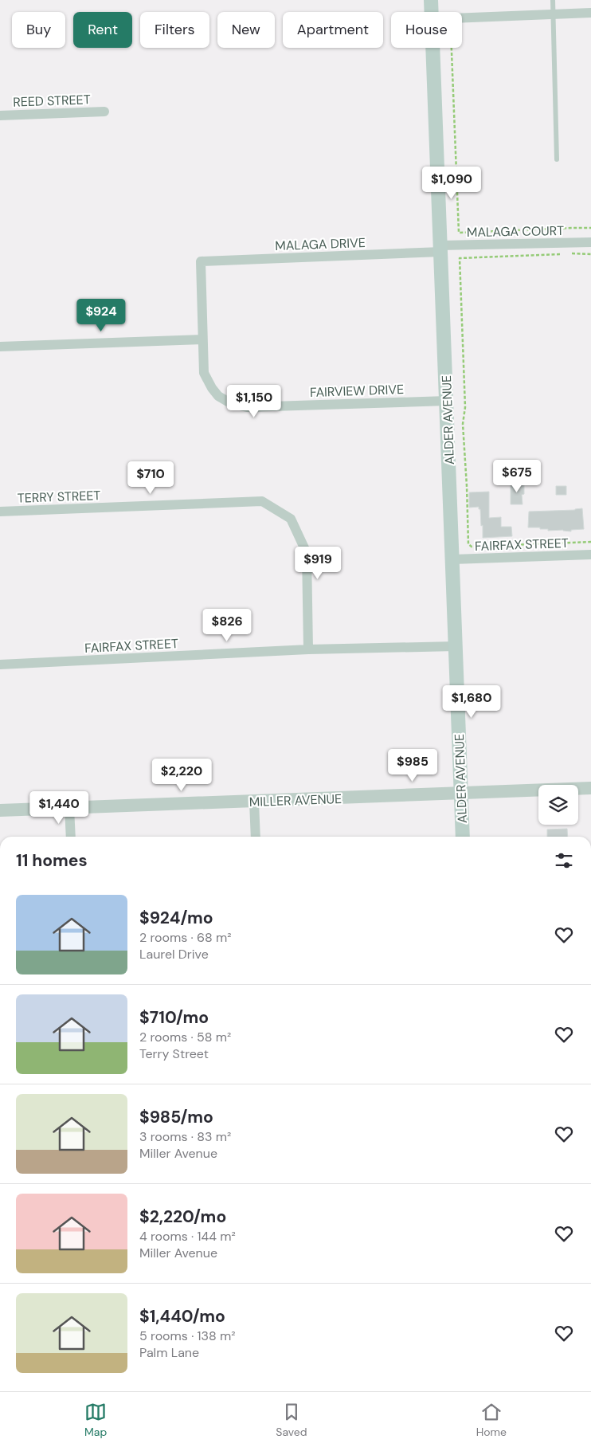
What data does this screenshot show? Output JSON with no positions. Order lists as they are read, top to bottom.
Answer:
{
  "streets": {
    "main road": ["ALDER AVENUE"],
    "street": [
      "REED STREET",
      "MALAGA COURT",
      "MALAGA DRIVE",
      "FAIRVIEW DRIVE",
      "TERRY STREET",
      "FAIRFAX STREET",
      "MILLER AVENUE"
    ]
  },
  "crossings": [
    ["MALAGA COURT", "MALAGA DRIVE"],
    ["MALAGA COURT", "ALDER AVENUE"],
    ["MALAGA DRIVE", "FAIRVIEW DRIVE"],
    ["MALAGA DRIVE", "ALDER AVENUE"],
    ["FAIRVIEW DRIVE", "ALDER AVENUE"],
    ["ALDER AVENUE", "FAIRFAX STREET"],
    ["ALDER AVENUE", "MILLER AVENUE"],
    ["TERRY STREET", "FAIRFAX STREET"]
  ],
  "page": {
    "chip": [
      "Buy",
      "Rent",
      "Filters",
      "New",
      "Apartment",
      "House"
    ],
    "price": [
      "$1,090",
      "$924",
      "$1,150",
      "$675",
      "$710",
      "$919",
      "$826",
      "$1,680",
      "$985",
      "$2,220",
      "$1,440"
    ],
    "heading": "11 homes",
    "list": [
      {
        "name": "$924/mo",
        "note": "2 rooms · 68 m² · Laurel Drive"
      },
      {
        "name": "$710/mo",
        "note": "2 rooms · 58 m² · Terry Street"
      },
      {
        "name": "$985/mo",
        "note": "3 rooms · 83 m² · Miller Avenue"
      },
      {
        "name": "$2,220/mo",
        "note": "4 rooms · 144 m² · Miller Avenue"
      },
      {
        "name": "$1,440/mo",
        "note": "5 rooms · 138 m² · Palm Lane"
      }
    ],
    "tabs": ["Map", "Saved", "Home"]
  }
}
